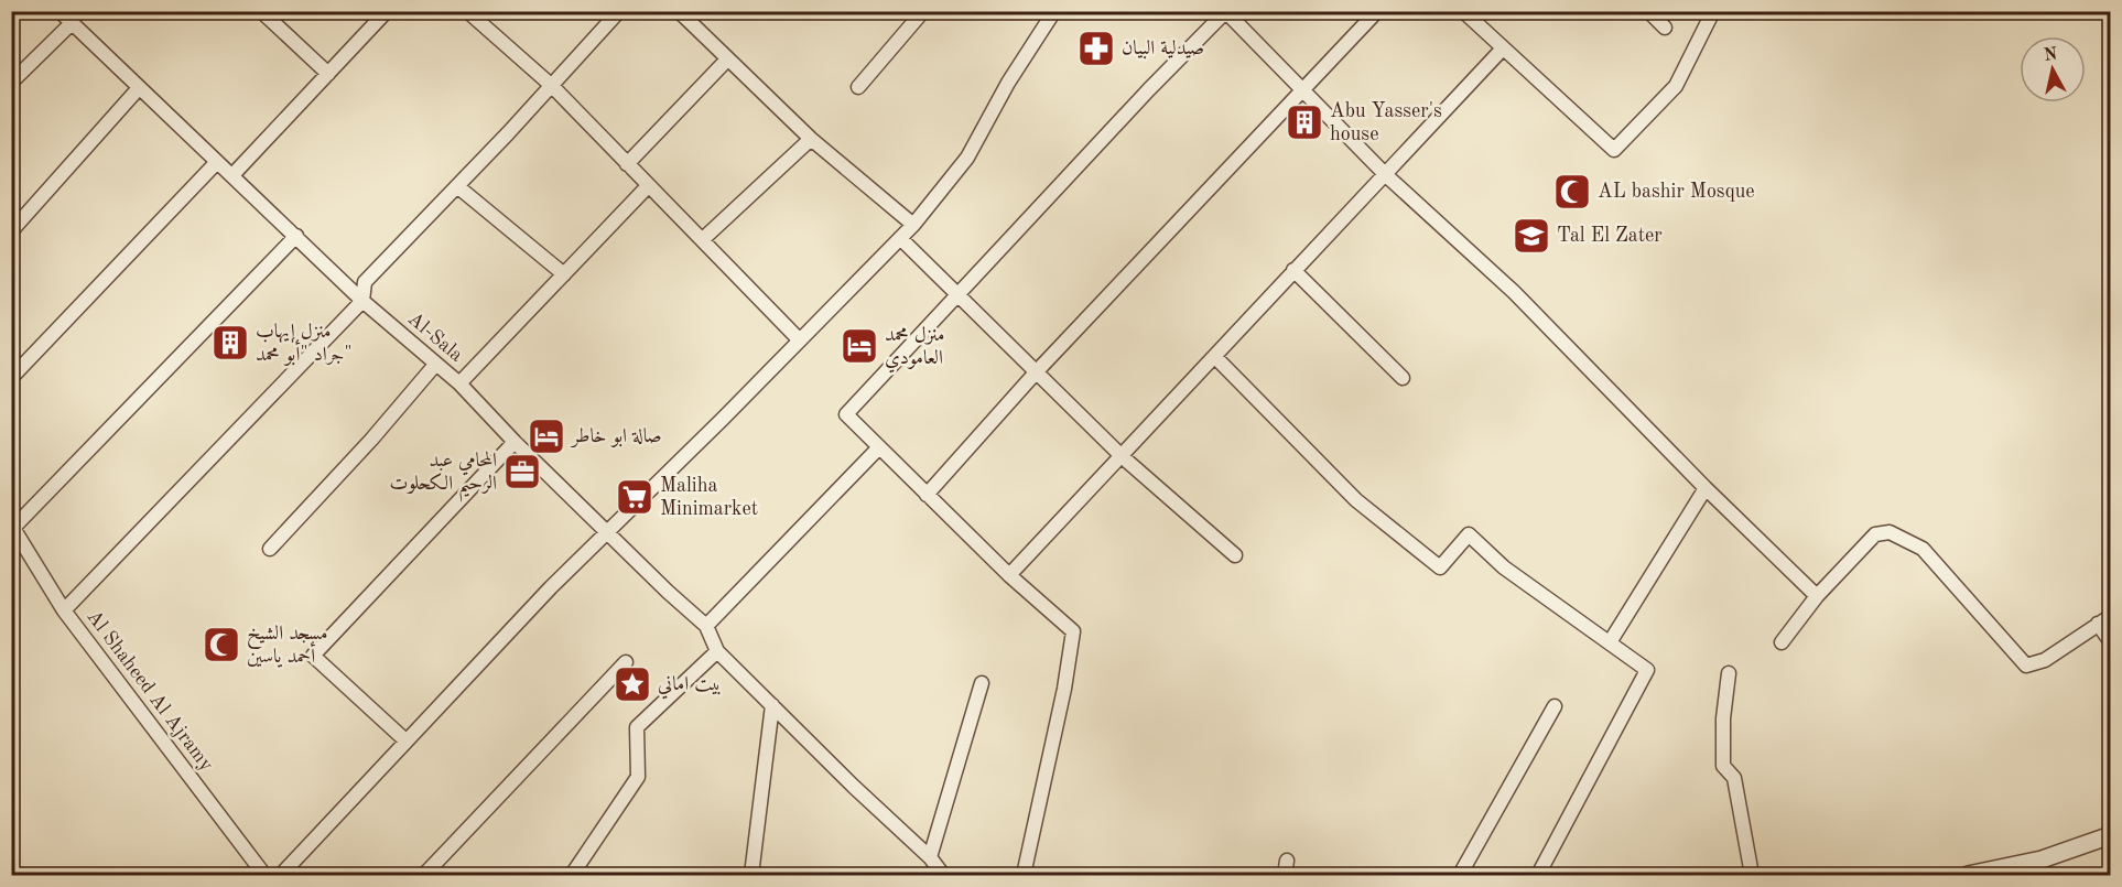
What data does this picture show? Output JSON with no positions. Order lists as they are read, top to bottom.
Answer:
{
  "streets": {
    "street": ["Al-Sala", "Al Shaheed Al Ajramy"]
  },
  "places": {
    "pharmacy": ["صيدلية البيان"],
    "building": ["Abu Yasser's house", "منزل إيهاب جراد \"أبو محمد\""],
    "mosque": ["AL bashir Mosque", "مسجد الشيخ أحمد ياسين"],
    "school or university": ["Tal El Zater"],
    "hotel": ["منزل محمد العامودي", "صالة ابو خاطر"],
    "office": ["المحامي عبد الرحيم الكحلوت"],
    "supermarket": ["Maliha Minimarket"],
    "place": ["بيت اماني"]
  },
  "north": "top"
}
